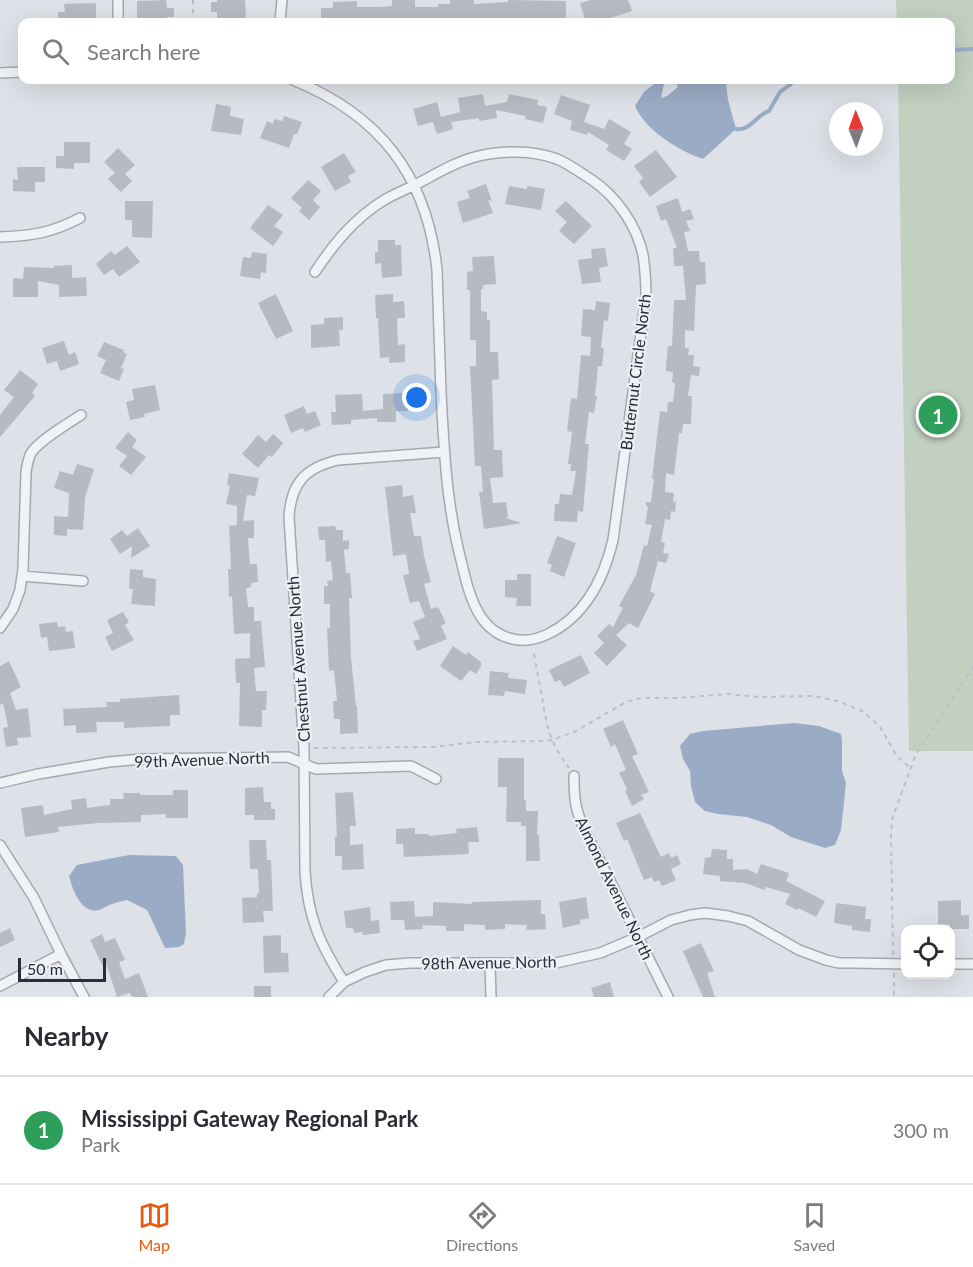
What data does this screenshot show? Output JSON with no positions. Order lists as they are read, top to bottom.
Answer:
{
  "streets": {
    "street": [
      "Butternut Circle North",
      "Chestnut Avenue North",
      "99th Avenue North",
      "Almond Avenue North",
      "98th Avenue North"
    ]
  },
  "crossings": [
    ["Butternut Circle North", "Chestnut Avenue North"],
    ["Chestnut Avenue North", "99th Avenue North"],
    ["Chestnut Avenue North", "98th Avenue North"],
    ["Almond Avenue North", "98th Avenue North"]
  ],
  "scale_bar": "50 m",
  "north": "top",
  "page": {
    "search": "Search here",
    "pins": "1",
    "scale": "50 m",
    "heading": "Nearby",
    "list": [
      {
        "mark": "1",
        "name": "Mississippi Gateway Regional Park",
        "note": "Park",
        "value": "300 m"
      }
    ],
    "nav": ["Map", "Directions", "Saved"]
  }
}
